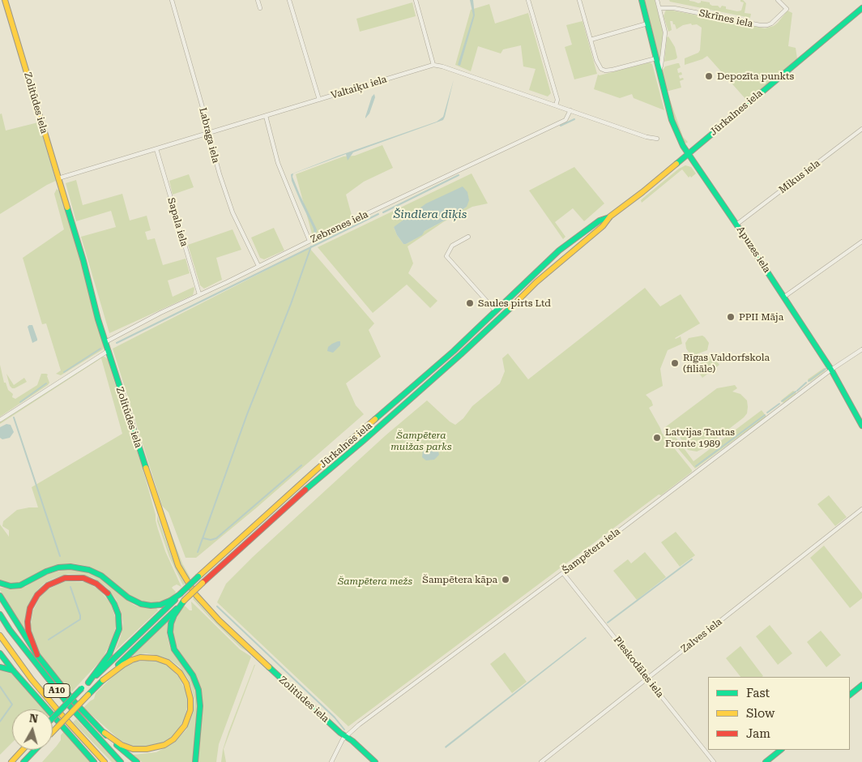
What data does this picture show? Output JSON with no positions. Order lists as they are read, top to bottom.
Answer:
{
  "streets": {
    "main road": [
      "Zolitūdes iela",
      "Jūrkalnes iela",
      "Apuzes iela",
      "A10"
    ],
    "street": [
      "Skrīnes iela",
      "Valtaiķu iela",
      "Labraga iela",
      "Mikus iela",
      "Sapala iela",
      "Zebrenes iela",
      "Šampētera iela",
      "Zalves iela",
      "Pleskodāles iela"
    ]
  },
  "crossings": [
    ["Skrīnes iela", "Apuzes iela"],
    ["Valtaiķu iela", "Zolitūdes iela"],
    ["Valtaiķu iela", "Labraga iela"],
    ["Valtaiķu iela", "Sapala iela"],
    ["Zolitūdes iela", "Zebrenes iela"],
    ["Zolitūdes iela", "Šampētera iela"],
    ["Jūrkalnes iela", "Apuzes iela"],
    ["Labraga iela", "Zebrenes iela"],
    ["Mikus iela", "Apuzes iela"],
    ["Sapala iela", "Zebrenes iela"],
    ["Apuzes iela", "Šampētera iela"],
    ["Šampētera iela", "Pleskodāles iela"],
    ["Zalves iela", "Pleskodāles iela"]
  ],
  "water": ["Šindlera dīķis"],
  "parks": ["Šampētera muižas parks", "Šampētera mežs"],
  "places": [
    "Depozīta punkts",
    "Saules pirts Ltd",
    "PPII Māja",
    "Rīgas Valdorfskola (filiāle)",
    "Latvijas Tautas Fronte 1989",
    "Šampētera kāpa"
  ],
  "legend": ["Fast", "Slow", "Jam"],
  "north": "top"
}
